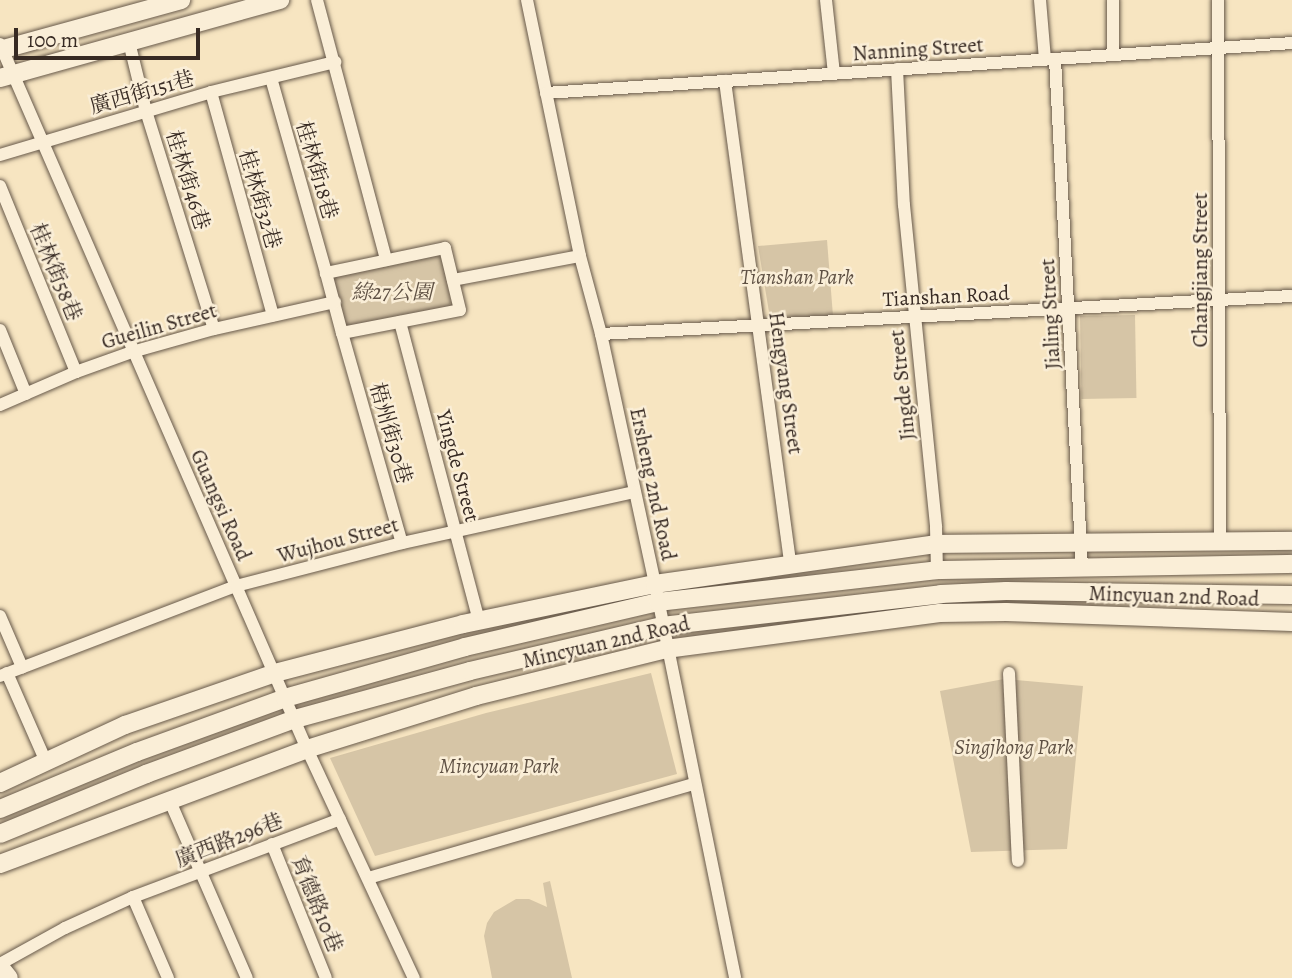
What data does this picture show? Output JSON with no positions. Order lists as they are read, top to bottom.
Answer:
{
  "streets": {
    "street": [
      "Nanning Street",
      "廣西街151巷",
      "桂林街18巷",
      "桂林街46巷",
      "桂林街32巷",
      "Changjiang Street",
      "桂林街58巷",
      "Tianshan Road",
      "Jialing Street",
      "Gueilin Street",
      "Hengyang Street",
      "Jingde Street",
      "梧州街30巷",
      "Yingde Street",
      "Ersheng 2nd Road",
      "Guangsi Road",
      "Wujhou Street",
      "Mincyuan 2nd Road",
      "廣西路296巷",
      "育德路10巷"
    ]
  },
  "crossings": [
    ["Nanning Street", "Changjiang Street"],
    ["Nanning Street", "Jialing Street"],
    ["Nanning Street", "Hengyang Street"],
    ["Nanning Street", "Jingde Street"],
    ["Nanning Street", "Ersheng 2nd Road"],
    ["廣西街151巷", "桂林街18巷"],
    ["廣西街151巷", "桂林街46巷"],
    ["廣西街151巷", "桂林街32巷"],
    ["廣西街151巷", "Guangsi Road"],
    ["桂林街46巷", "Gueilin Street"],
    ["桂林街32巷", "Gueilin Street"],
    ["Changjiang Street", "Tianshan Road"],
    ["Changjiang Street", "Mincyuan 2nd Road"],
    ["桂林街58巷", "Gueilin Street"],
    ["Tianshan Road", "Jialing Street"],
    ["Tianshan Road", "Hengyang Street"],
    ["Tianshan Road", "Jingde Street"],
    ["Tianshan Road", "Ersheng 2nd Road"],
    ["Jialing Street", "Mincyuan 2nd Road"],
    ["Gueilin Street", "Guangsi Road"],
    ["Hengyang Street", "Mincyuan 2nd Road"],
    ["Jingde Street", "Mincyuan 2nd Road"],
    ["梧州街30巷", "Wujhou Street"],
    ["Yingde Street", "Wujhou Street"],
    ["Yingde Street", "Mincyuan 2nd Road"],
    ["Ersheng 2nd Road", "Wujhou Street"],
    ["Ersheng 2nd Road", "Mincyuan 2nd Road"],
    ["Guangsi Road", "Wujhou Street"],
    ["Guangsi Road", "Mincyuan 2nd Road"],
    ["Guangsi Road", "廣西路296巷"],
    ["廣西路296巷", "育德路10巷"]
  ],
  "parks": [
    "Tianshan Park",
    "綠27公園",
    "Singjhong Park",
    "Mincyuan Park"
  ],
  "scale_bar": "100 m"
}
